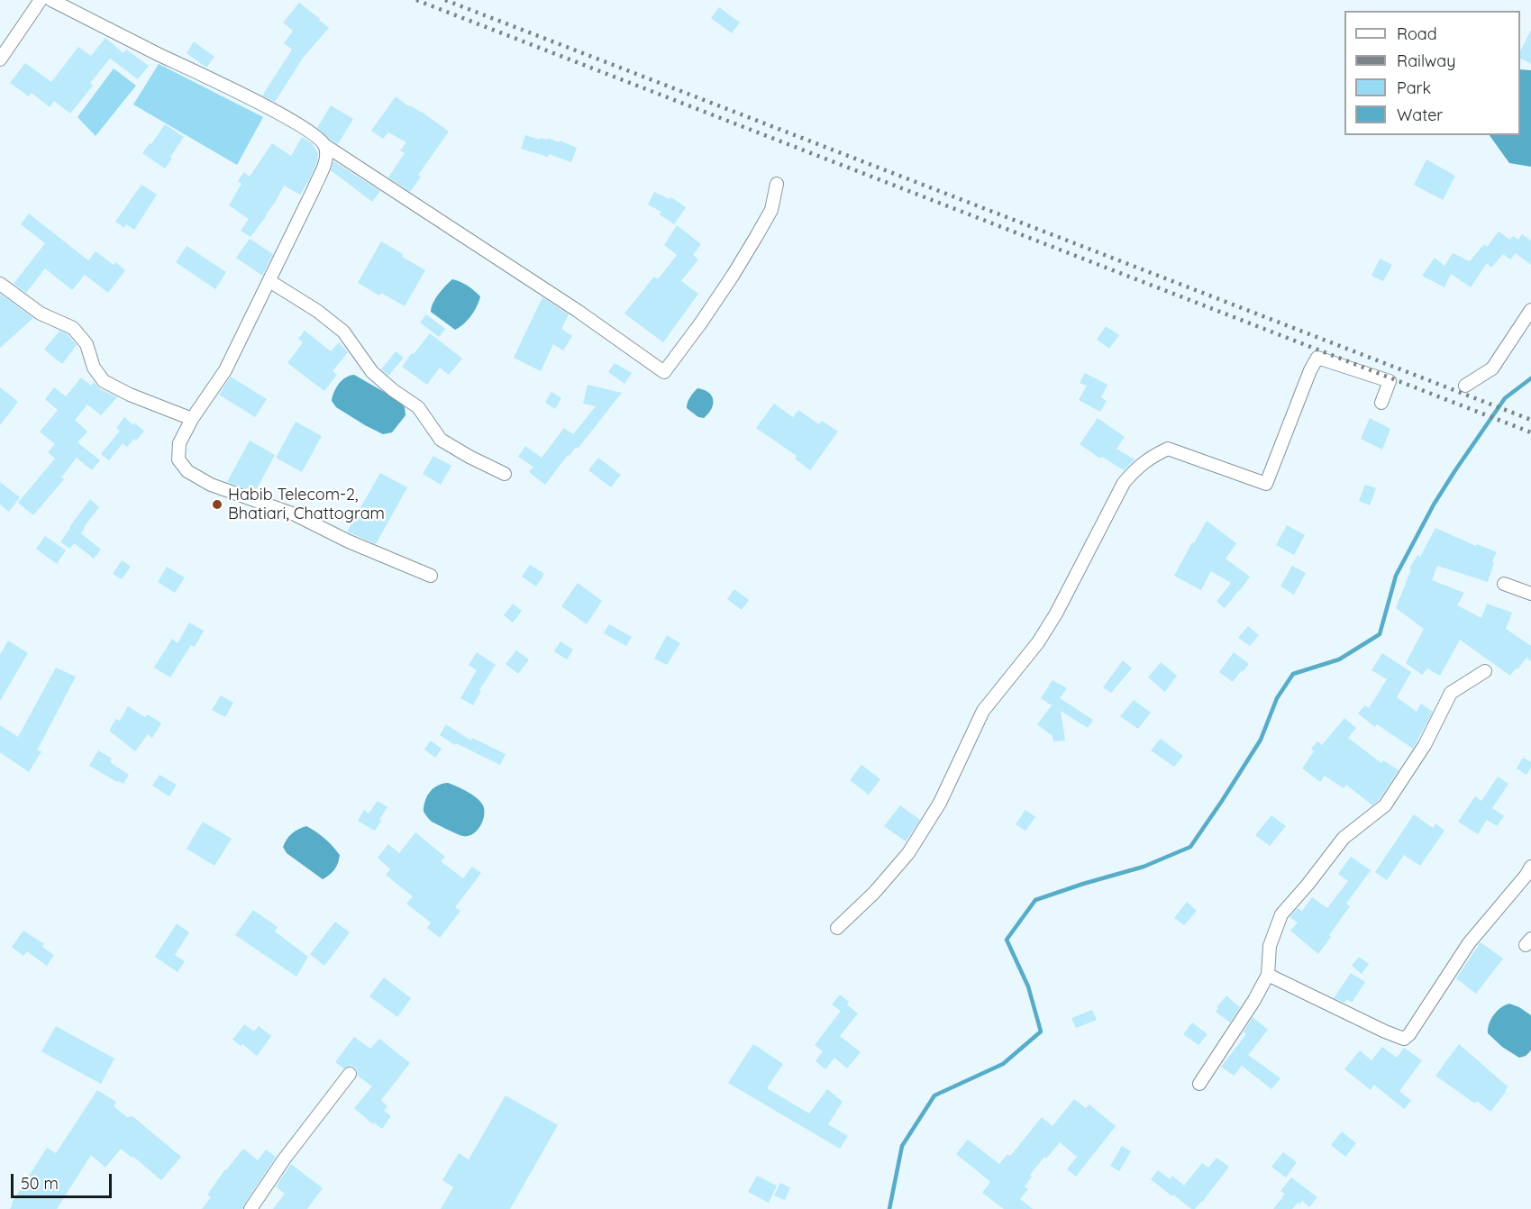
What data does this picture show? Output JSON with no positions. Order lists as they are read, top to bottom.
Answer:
{
  "places": ["Habib Telecom-2, Bhatiari, Chattogram"],
  "legend": [
    "Road",
    "Railway",
    "Park",
    "Water"
  ],
  "scale_bar": "50 m"
}
